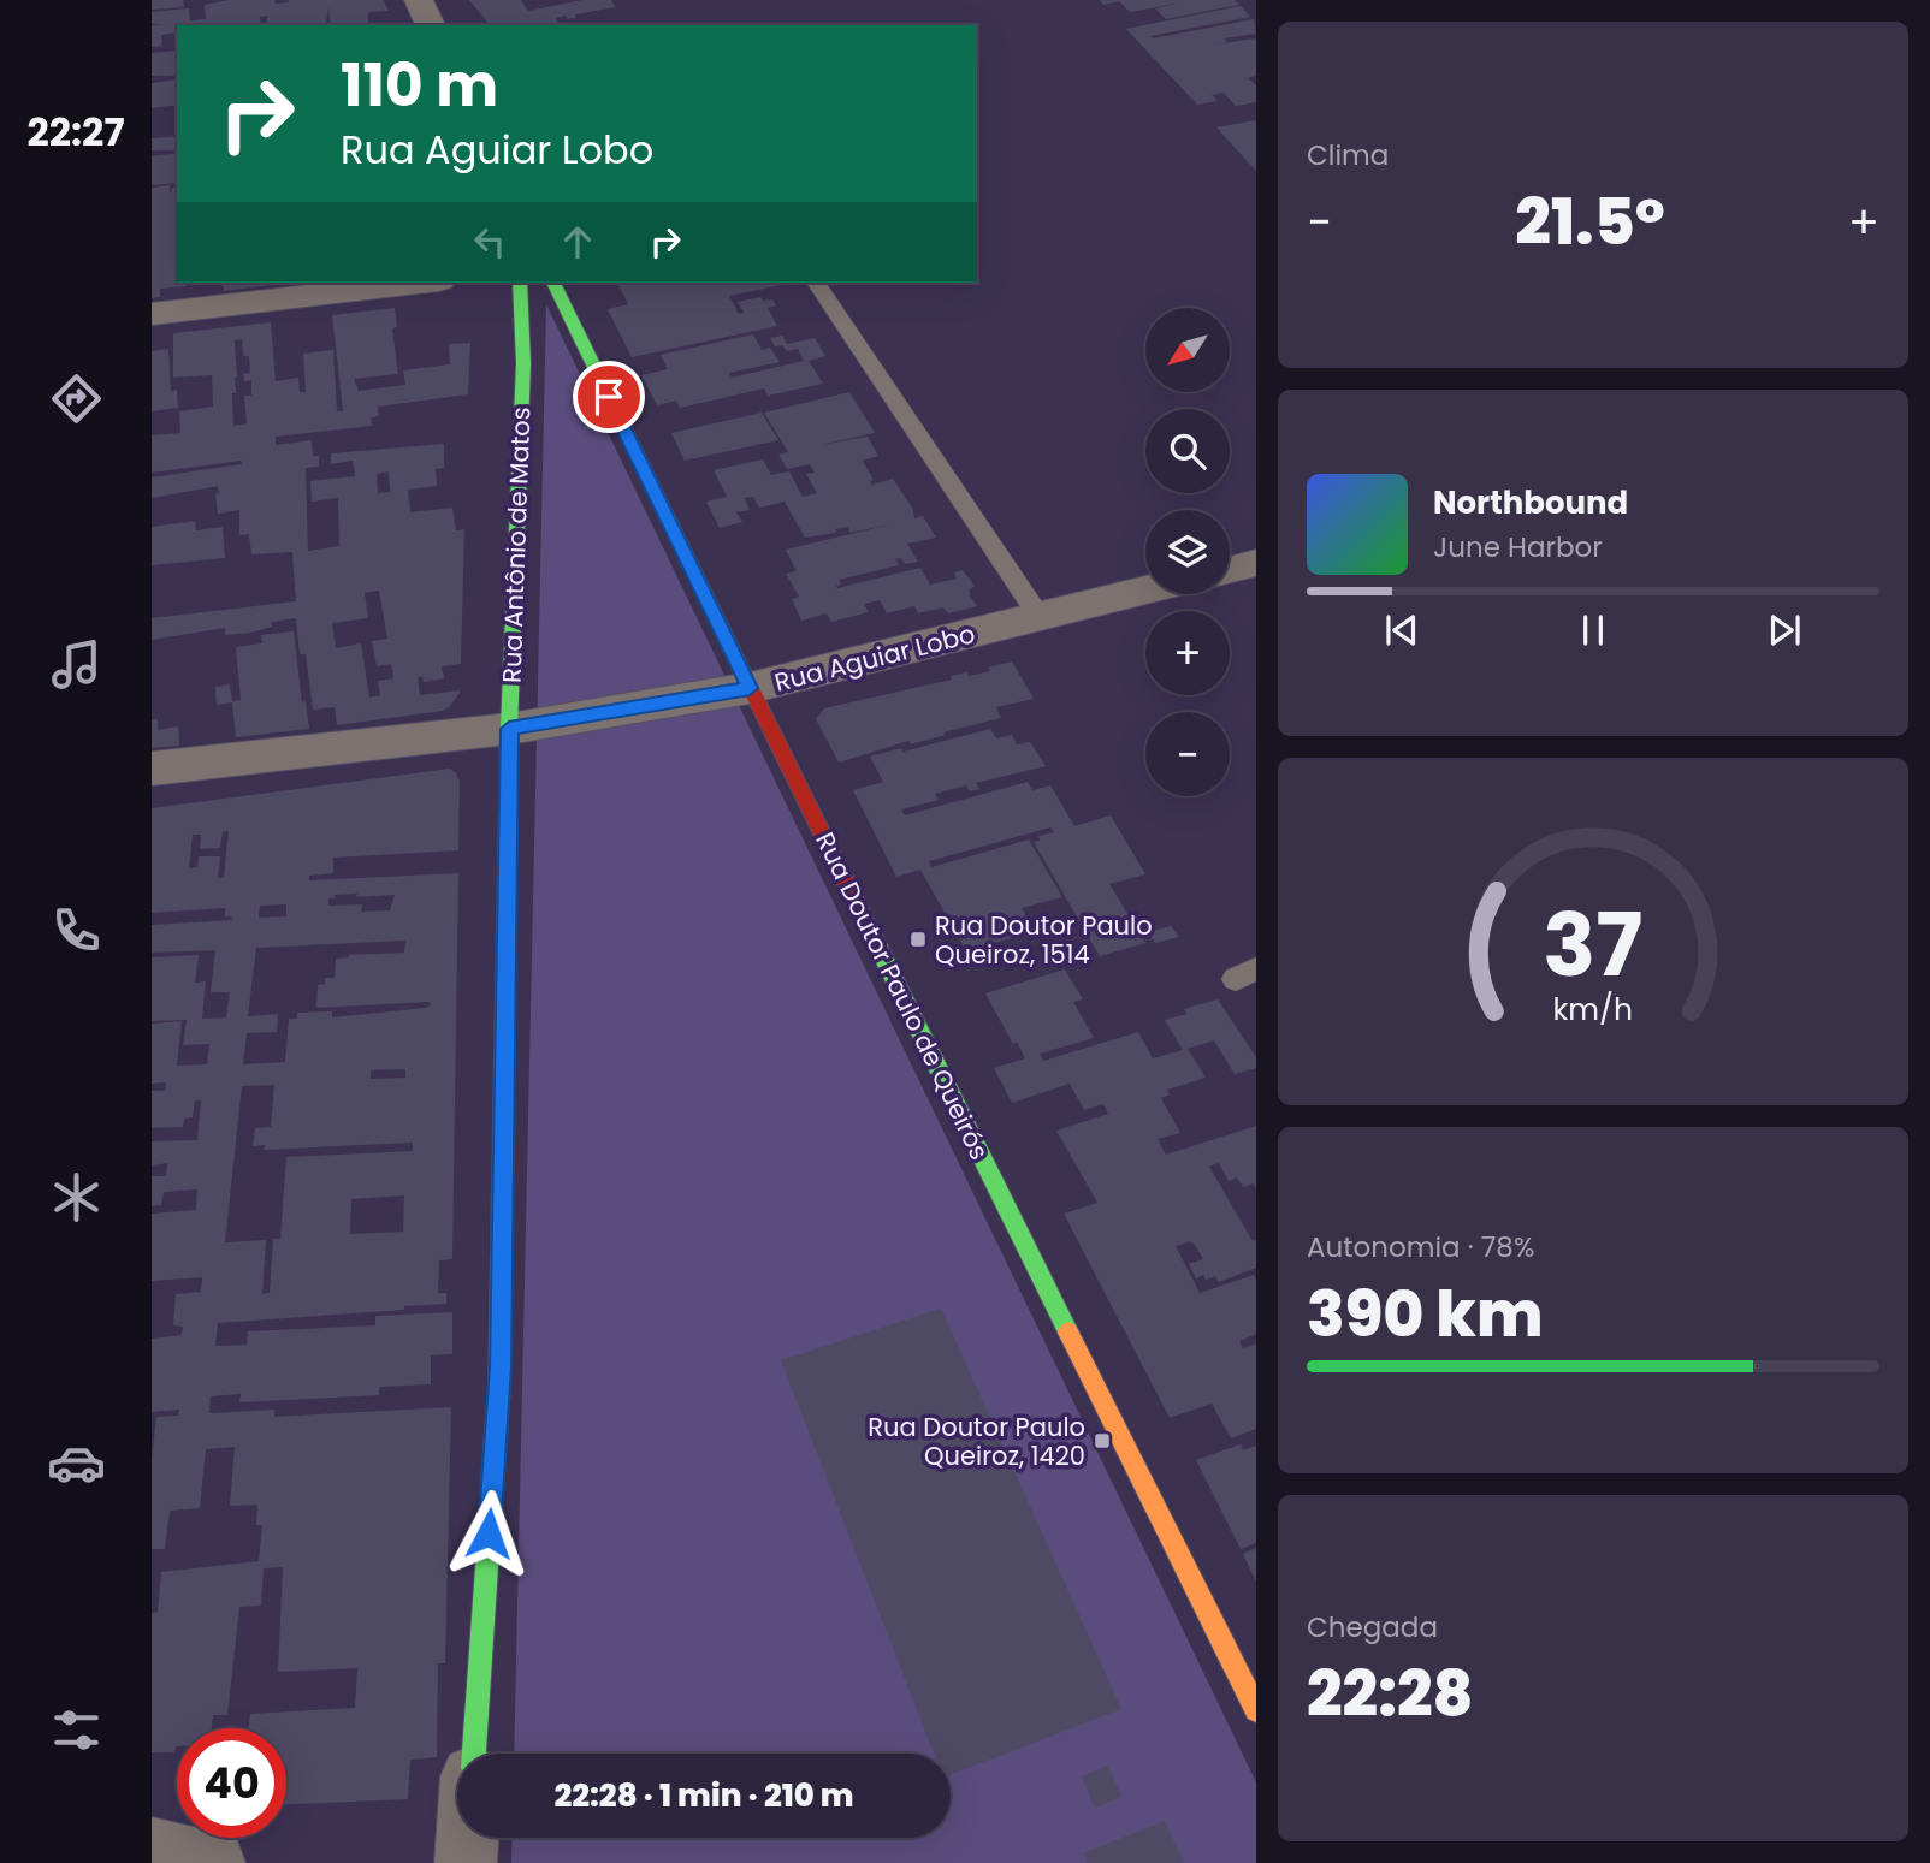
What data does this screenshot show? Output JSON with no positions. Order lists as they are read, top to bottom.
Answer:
{
  "streets": {
    "street": ["Rua Antônio de Matos", "Rua Aguiar Lobo", "Rua Doutor Paulo de Queirós"]
  },
  "crossings": [
    ["Rua Antônio de Matos", "Rua Aguiar Lobo"],
    ["Rua Aguiar Lobo", "Rua Doutor Paulo de Queirós"]
  ],
  "places": {
    "transit": ["Rua Doutor Paulo Queiroz, 1514", "Rua Doutor Paulo Queiroz, 1420"]
  },
  "north": "bottom left",
  "page": {
    "tabs": "22:27",
    "tile": [
      "Clima",
      ["Autonomia · 78%", "390 km"],
      ["Chegada", "22:28"]
    ],
    "turn": ["110 m", "Rua Aguiar Lobo"],
    "heat": ["−", "21.5°", "+"],
    "map_buttons": ["+", "−"],
    "song": ["Northbound", "June Harbor"],
    "limit": "40",
    "trip": "22:28 · 1 min · 210 m",
    "gauge": ["37", "km/h"]
  }
}
